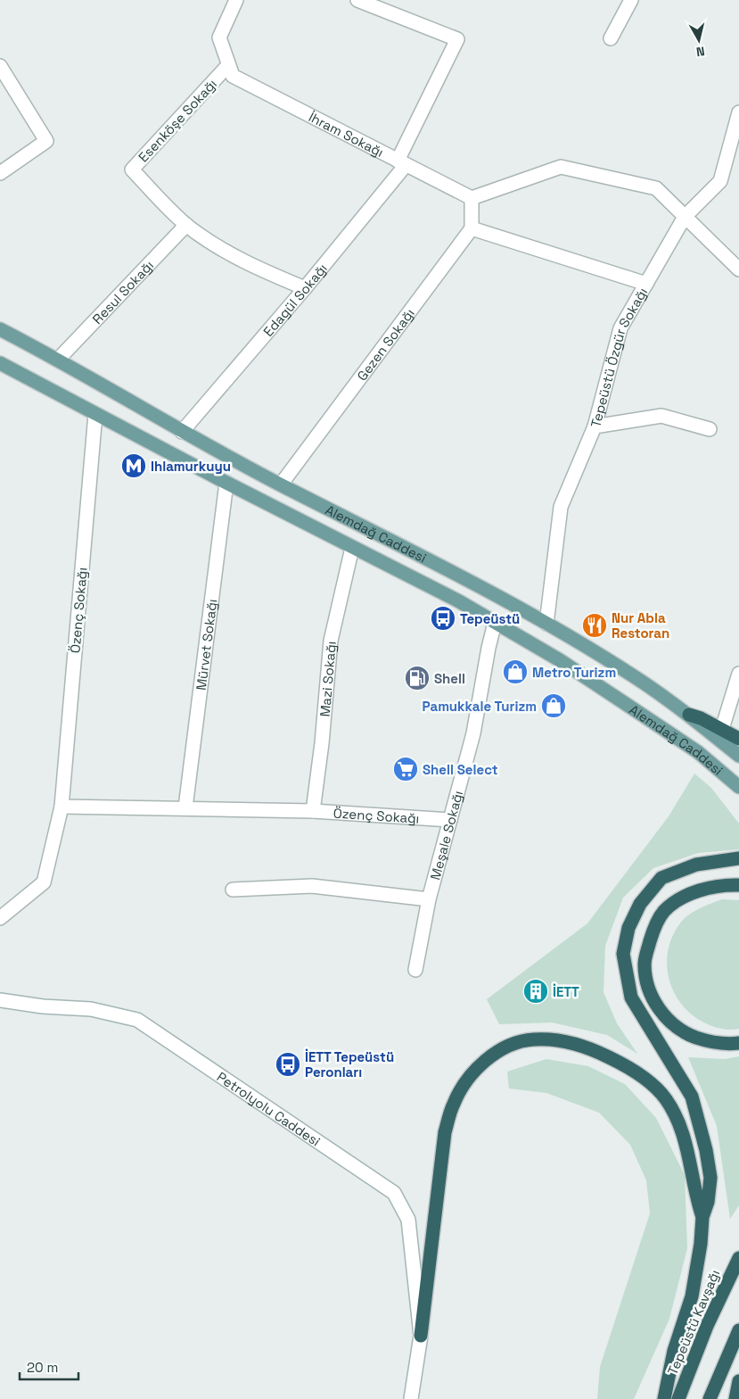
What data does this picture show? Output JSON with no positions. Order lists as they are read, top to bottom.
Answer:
{
  "streets": {
    "highway": ["Tepeüstü Kavşağı"],
    "main road": ["Alemdağ Caddesi"],
    "street": [
      "Esenköşe Sokağı",
      "İhram Sokağı",
      "Resul Sokağı",
      "Edagül Sokağı",
      "Gezen Sokağı",
      "Tepeüstü Özgür Sokağı",
      "Özenç Sokağı",
      "Mürvet Sokağı",
      "Mazi Sokağı",
      "Meşale Sokağı",
      "Petrolyolu Caddesi"
    ]
  },
  "crossings": [
    ["Esenköşe Sokağı", "İhram Sokağı"],
    ["Esenköşe Sokağı", "Resul Sokağı"],
    ["Esenköşe Sokağı", "Edagül Sokağı"],
    ["İhram Sokağı", "Edagül Sokağı"],
    ["Resul Sokağı", "Alemdağ Caddesi"],
    ["Edagül Sokağı", "Alemdağ Caddesi"],
    ["Gezen Sokağı", "Alemdağ Caddesi"],
    ["Tepeüstü Özgür Sokağı", "Alemdağ Caddesi"],
    ["Alemdağ Caddesi", "Özenç Sokağı"],
    ["Alemdağ Caddesi", "Mürvet Sokağı"],
    ["Alemdağ Caddesi", "Mazi Sokağı"],
    ["Alemdağ Caddesi", "Meşale Sokağı"],
    ["Özenç Sokağı", "Mürvet Sokağı"],
    ["Özenç Sokağı", "Mazi Sokağı"],
    ["Özenç Sokağı", "Meşale Sokağı"]
  ],
  "places": {
    "metro station": ["Ihlamurkuyu"],
    "bus stop": ["Tepeüstü", "İETT Tepeüstü Peronları"],
    "restaurant": ["Nur Abla Restoran"],
    "shop": ["Metro Turizm", "Pamukkale Turizm"],
    "fuel station": ["Shell"],
    "supermarket": ["Shell Select"],
    "building": ["İETT"]
  },
  "scale_bar": "20 m",
  "north": "bottom"
}
